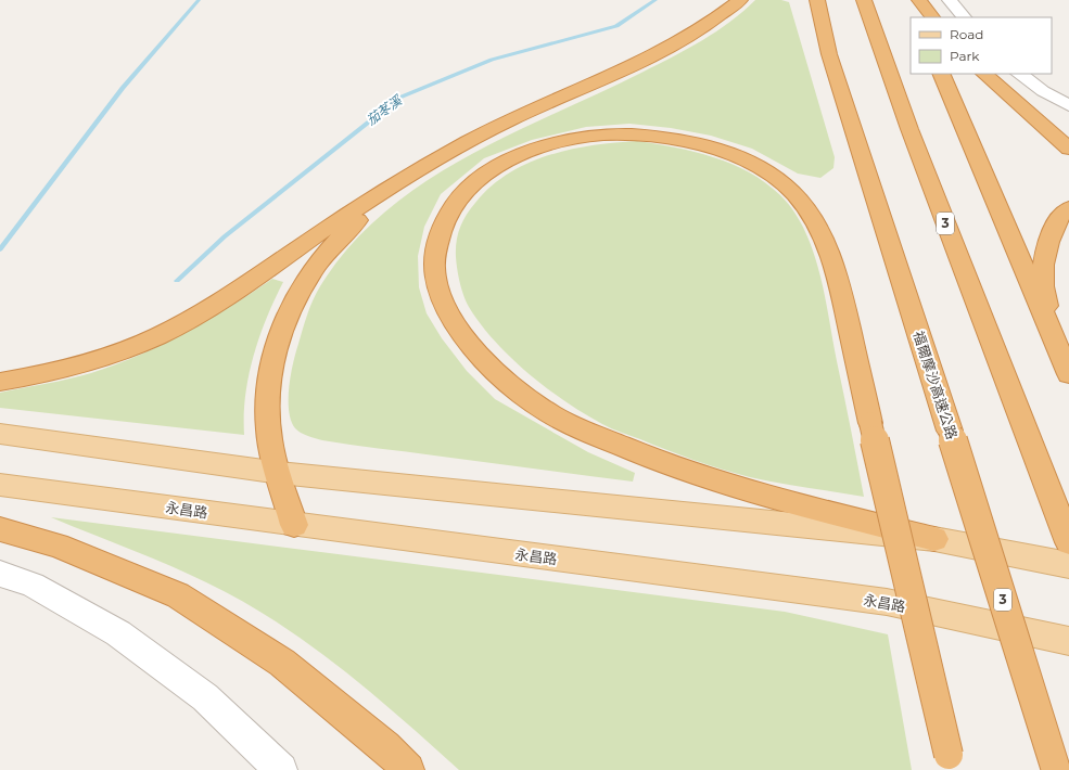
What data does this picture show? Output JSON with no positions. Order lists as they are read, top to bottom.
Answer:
{
  "streets": {
    "highway": ["3", "福爾摩沙高速公路"],
    "main road": ["永昌路"]
  },
  "water": ["茄苳溪"],
  "legend": ["Road", "Park"]
}
